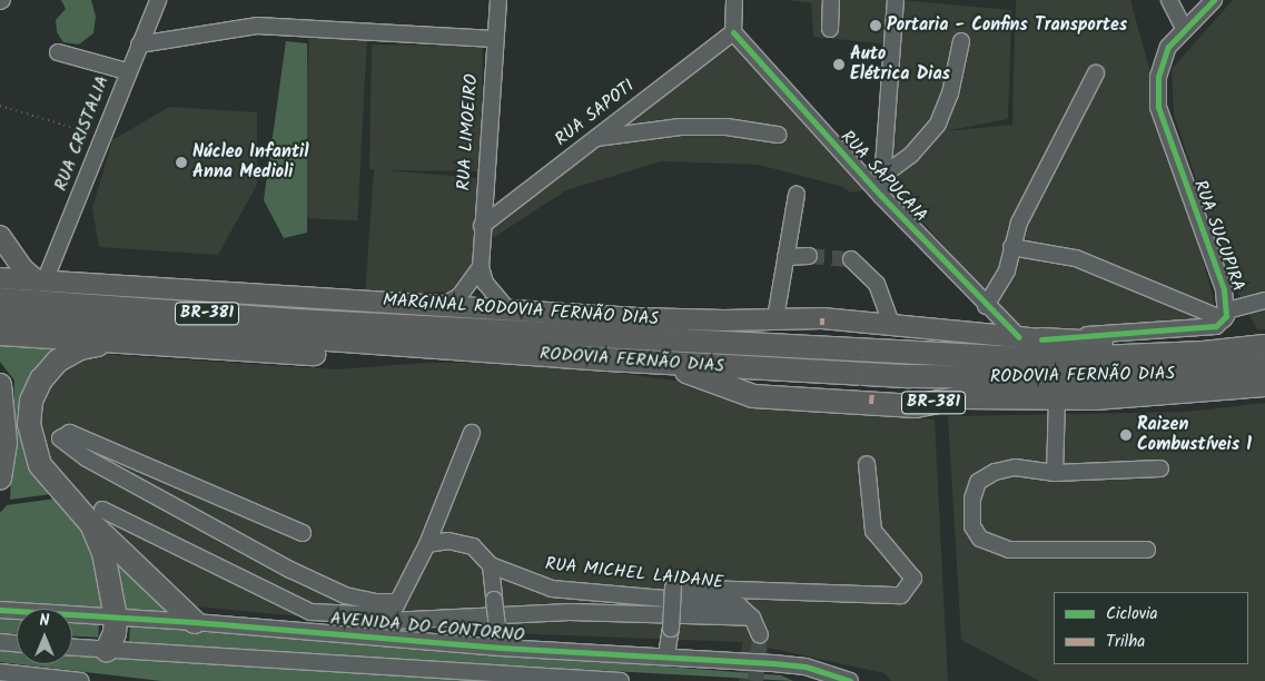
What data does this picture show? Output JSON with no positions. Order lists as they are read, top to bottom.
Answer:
{
  "streets": {
    "highway": ["BR-381", "RODOVIA FERNÃO DIAS"],
    "main road": ["MARGINAL RODOVIA FERNÃO DIAS"],
    "street": [
      "RUA SAPOTI",
      "RUA LIMOEIRO",
      "RUA CRISTALIA",
      "RUA SAPUCAIA",
      "RUA SUCUPIRA",
      "RUA MICHEL LAIDANE",
      "AVENIDA DO CONTORNO"
    ]
  },
  "crossings": [
    ["RUA SAPOTI", "RUA LIMOEIRO"],
    ["RUA SAPOTI", "RUA SAPUCAIA"],
    ["RUA LIMOEIRO", "MARGINAL RODOVIA FERNÃO DIAS"],
    ["RUA CRISTALIA", "MARGINAL RODOVIA FERNÃO DIAS"],
    ["RUA SAPUCAIA", "MARGINAL RODOVIA FERNÃO DIAS"],
    ["RUA SUCUPIRA", "MARGINAL RODOVIA FERNÃO DIAS"],
    ["RUA SUCUPIRA", "BR-381"],
    ["MARGINAL RODOVIA FERNÃO DIAS", "BR-381"],
    ["BR-381", "RODOVIA FERNÃO DIAS"]
  ],
  "places": [
    "Portaria - Confins Transportes",
    "Auto Elétrica Dias",
    "Núcleo Infantil Anna Medioli",
    "Raizen Combustíveis 1"
  ],
  "legend": ["Ciclovia", "Trilha"],
  "north": "top"
}
